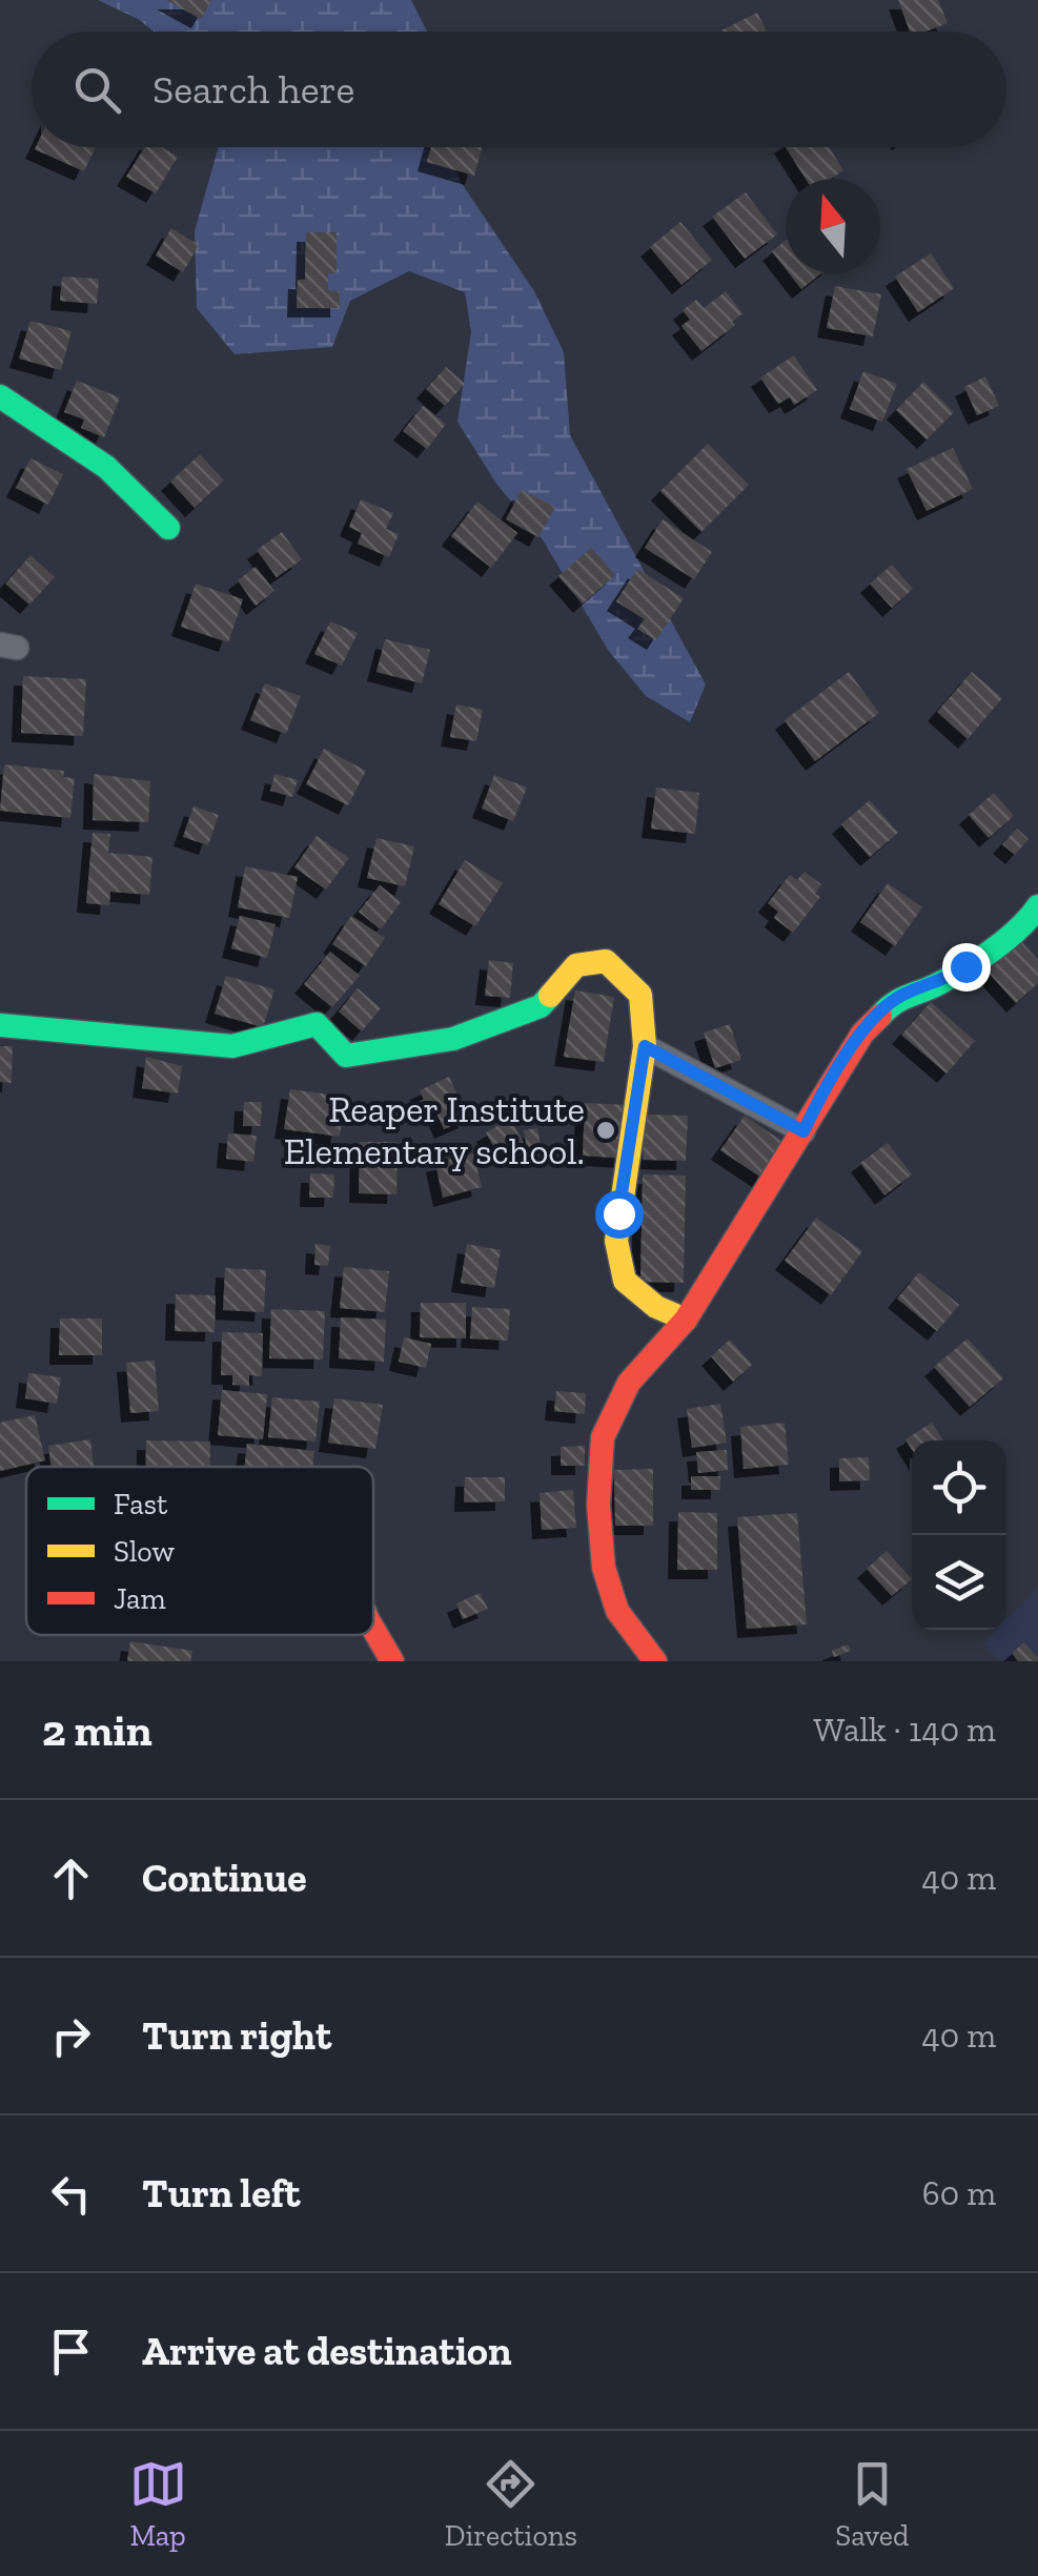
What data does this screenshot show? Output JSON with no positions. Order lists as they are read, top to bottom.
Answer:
{
  "places": ["Reaper Institute Elementary school."],
  "legend": ["Fast", "Slow", "Jam"],
  "north": "top",
  "page": {
    "search": "Search here",
    "heading": ["2 min", "Walk · 140 m"],
    "list": [
      ["Continue", "40 m"],
      ["Turn right", "40 m"],
      ["Turn left", "60 m"],
      "Arrive at destination"
    ],
    "nav": ["Map", "Directions", "Saved"]
  }
}
